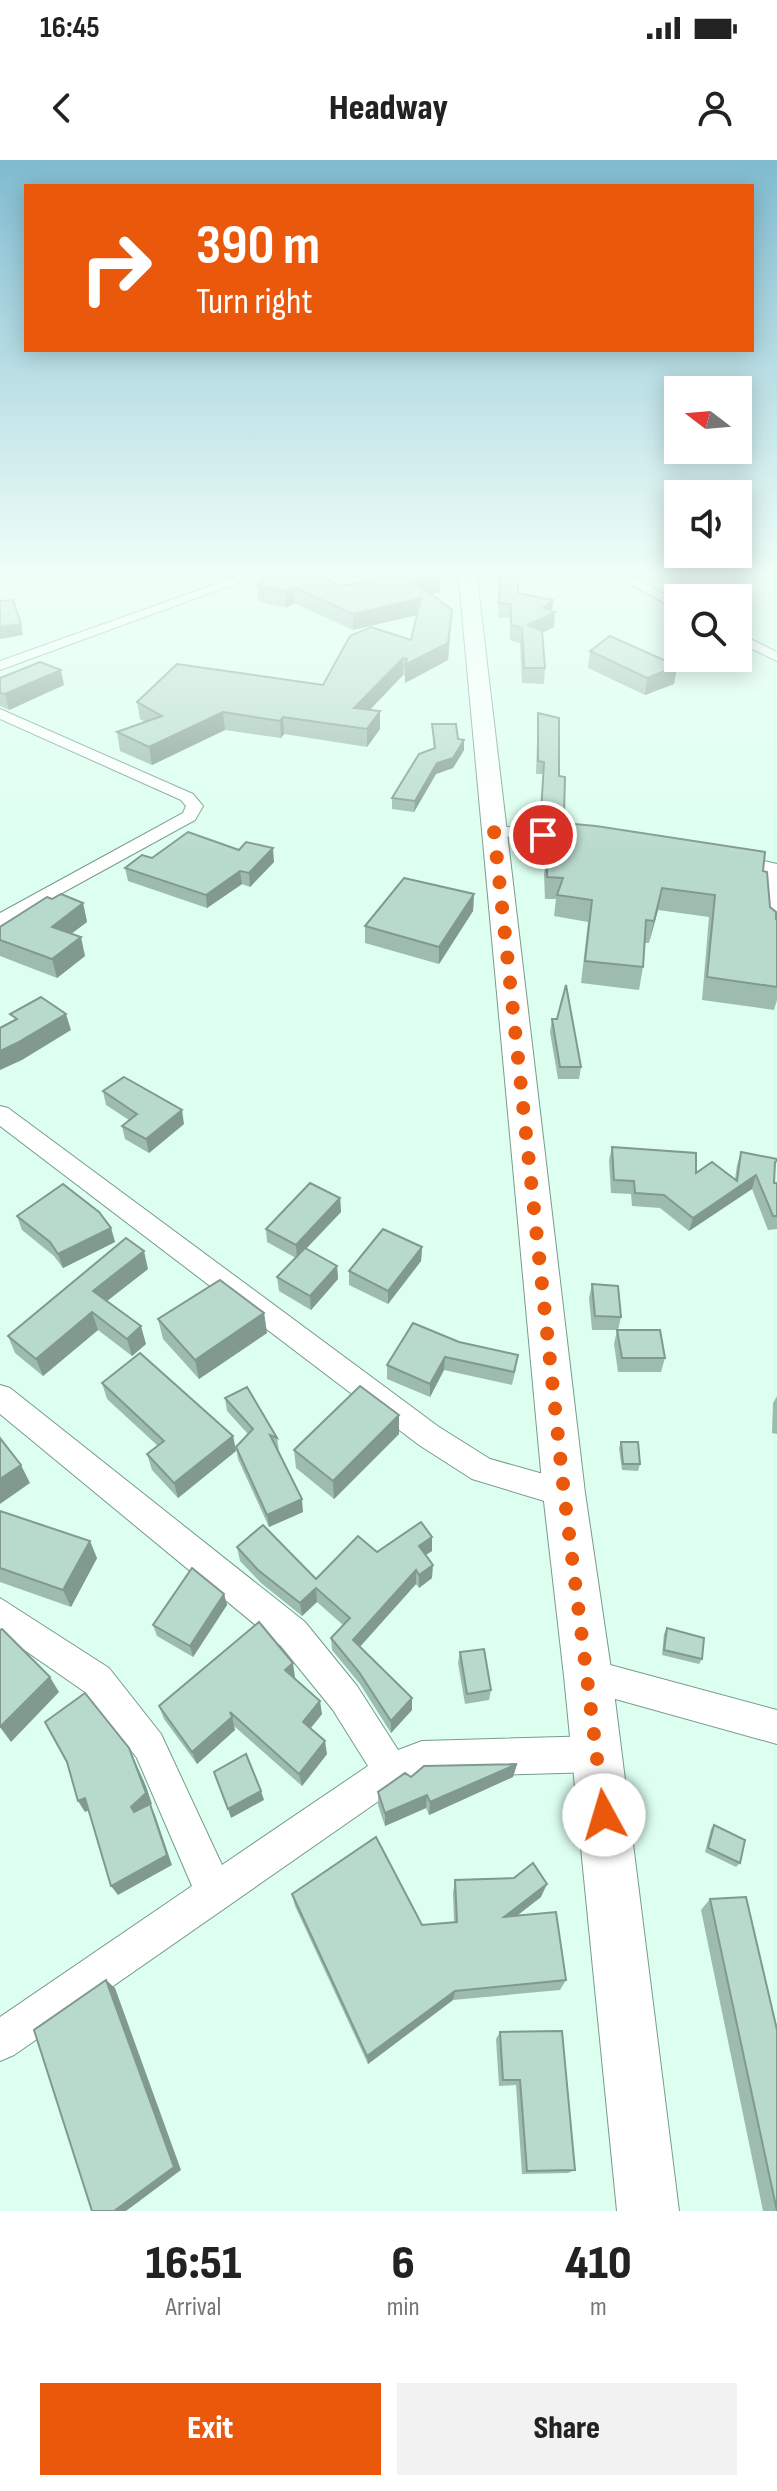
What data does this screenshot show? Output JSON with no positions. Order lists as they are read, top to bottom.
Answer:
{
  "north": "left",
  "page": {
    "status": "16:45",
    "header": "Headway",
    "turn": ["390 m", "Turn right"],
    "eta": [
      "16:51",
      "Arrival",
      "6",
      "min",
      "410",
      "m"
    ],
    "buttons": ["Exit", "Share"]
  }
}
